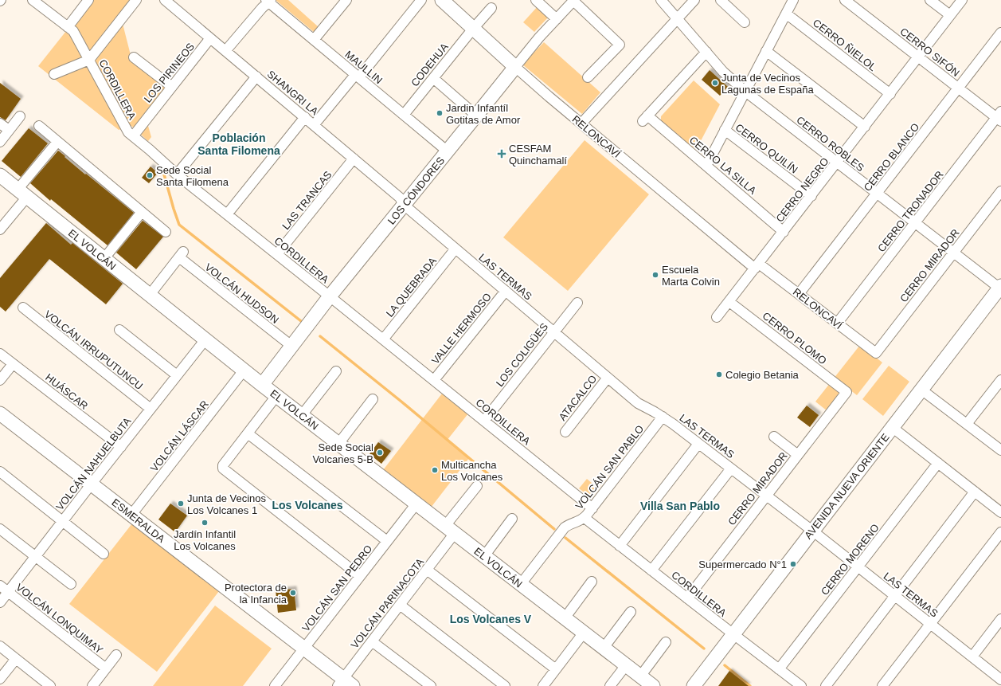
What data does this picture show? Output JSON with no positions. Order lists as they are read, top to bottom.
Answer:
{
  "streets": {
    "street": [
      "CERRO ÑIELOL",
      "CERRO SIFÓN",
      "CODEHUA",
      "MAULLIN",
      "LOS PIRINEOS",
      "CORDILLERA",
      "SHANGRI LA",
      "RELONCAVÍ",
      "CERRO ROBLES",
      "CERRO QUILÍN",
      "CERRO BLANCO",
      "CERRO LA SILLA",
      "CERRO NEGRO",
      "LOS CÓNDORES",
      "LAS TRANCAS",
      "CERRO TRONADOR",
      "EL VOLCÁN",
      "CERRO MIRADOR",
      "LAS TERMAS",
      "LA QUEBRADA",
      "VOLCÁN HUDSON",
      "VALLE HERMOSO",
      "CERRO PLOMO",
      "VOLCÁN IRRUPUTUNCU",
      "LOS COLIGÜES",
      "HUÁSCAR",
      "ATACALCO",
      "VOLCÁN LÁSCAR",
      "VOLCÁN NAHUELBUTA",
      "VOLCÁN SAN PABLO",
      "AVENIDA NUEVA ORIENTE",
      "ESMERALDA",
      "CERRO MORENO",
      "VOLCÁN SAN PEDRO",
      "VOLCÁN PARINACOTA",
      "VOLCÁN LONQUIMAY"
    ]
  },
  "crossings": [
    ["CERRO ÑIELOL", "CERRO NEGRO"],
    ["CERRO SIFÓN", "CERRO BLANCO"],
    ["CERRO SIFÓN", "CERRO NEGRO"],
    ["CERRO SIFÓN", "CERRO TRONADOR"],
    ["CODEHUA", "MAULLIN"],
    ["CODEHUA", "RELONCAVÍ"],
    ["MAULLIN", "LOS CÓNDORES"],
    ["LOS PIRINEOS", "CORDILLERA"],
    ["LOS PIRINEOS", "SHANGRI LA"],
    ["CORDILLERA", "LOS CÓNDORES"],
    ["CORDILLERA", "LAS TRANCAS"],
    ["CORDILLERA", "CERRO MIRADOR"],
    ["CORDILLERA", "LA QUEBRADA"],
    ["CORDILLERA", "VALLE HERMOSO"],
    ["CORDILLERA", "LOS COLIGÜES"],
    ["CORDILLERA", "VOLCÁN SAN PABLO"],
    ["CORDILLERA", "AVENIDA NUEVA ORIENTE"],
    ["CORDILLERA", "CERRO MORENO"],
    ["SHANGRI LA", "LOS CÓNDORES"],
    ["SHANGRI LA", "LAS TRANCAS"],
    ["SHANGRI LA", "LAS TERMAS"],
    ["RELONCAVÍ", "CERRO BLANCO"],
    ["RELONCAVÍ", "CERRO NEGRO"],
    ["RELONCAVÍ", "LOS CÓNDORES"],
    ["RELONCAVÍ", "CERRO TRONADOR"],
    ["RELONCAVÍ", "CERRO MIRADOR"],
    ["CERRO ROBLES", "CERRO BLANCO"],
    ["CERRO ROBLES", "CERRO LA SILLA"],
    ["CERRO ROBLES", "CERRO NEGRO"],
    ["CERRO ROBLES", "CERRO TRONADOR"],
    ["CERRO ROBLES", "CERRO MIRADOR"],
    ["CERRO ROBLES", "AVENIDA NUEVA ORIENTE"],
    ["CERRO QUILÍN", "CERRO NEGRO"],
    ["CERRO LA SILLA", "CERRO NEGRO"],
    ["CERRO NEGRO", "CERRO PLOMO"],
    ["LOS CÓNDORES", "EL VOLCÁN"],
    ["LOS CÓNDORES", "LAS TERMAS"],
    ["LOS CÓNDORES", "VOLCÁN HUDSON"],
    ["EL VOLCÁN", "VOLCÁN HUDSON"],
    ["EL VOLCÁN", "VOLCÁN LÁSCAR"],
    ["EL VOLCÁN", "VOLCÁN NAHUELBUTA"],
    ["EL VOLCÁN", "VOLCÁN SAN PABLO"],
    ["EL VOLCÁN", "VOLCÁN SAN PEDRO"],
    ["EL VOLCÁN", "VOLCÁN PARINACOTA"],
    ["CERRO MIRADOR", "LAS TERMAS"],
    ["CERRO MIRADOR", "CERRO PLOMO"],
    ["LAS TERMAS", "LA QUEBRADA"],
    ["LAS TERMAS", "VALLE HERMOSO"],
    ["LAS TERMAS", "LOS COLIGÜES"],
    ["LAS TERMAS", "ATACALCO"],
    ["LAS TERMAS", "VOLCÁN SAN PABLO"],
    ["LAS TERMAS", "AVENIDA NUEVA ORIENTE"],
    ["LAS TERMAS", "CERRO MORENO"],
    ["VOLCÁN IRRUPUTUNCU", "VOLCÁN NAHUELBUTA"],
    ["HUÁSCAR", "VOLCÁN NAHUELBUTA"],
    ["VOLCÁN LÁSCAR", "ESMERALDA"],
    ["VOLCÁN NAHUELBUTA", "ESMERALDA"],
    ["VOLCÁN NAHUELBUTA", "VOLCÁN LONQUIMAY"],
    ["ESMERALDA", "VOLCÁN SAN PEDRO"],
    ["ESMERALDA", "VOLCÁN PARINACOTA"]
  ],
  "districts": [
    "Población Santa Filomena",
    "Los Volcanes",
    "Villa San Pablo",
    "Los Volcanes V"
  ],
  "places": {
    "other": [
      "Junta de Vecinos Lagunas de España",
      "Jardin Infantíl Gotitas de Amor",
      "Sede Social Santa Filomena",
      "Escuela Marta Colvin",
      "Colegio Betania",
      "Sede Social Volcanes 5-B",
      "Multicancha Los Volcanes",
      "Junta de Vecinos Los Volcanes 1",
      "Jardín Infantil Los Volcanes",
      "Supermercado N°1",
      "Protectora de la Infancia"
    ],
    "health": ["CESFAM Quinchamalí"]
  }
}
